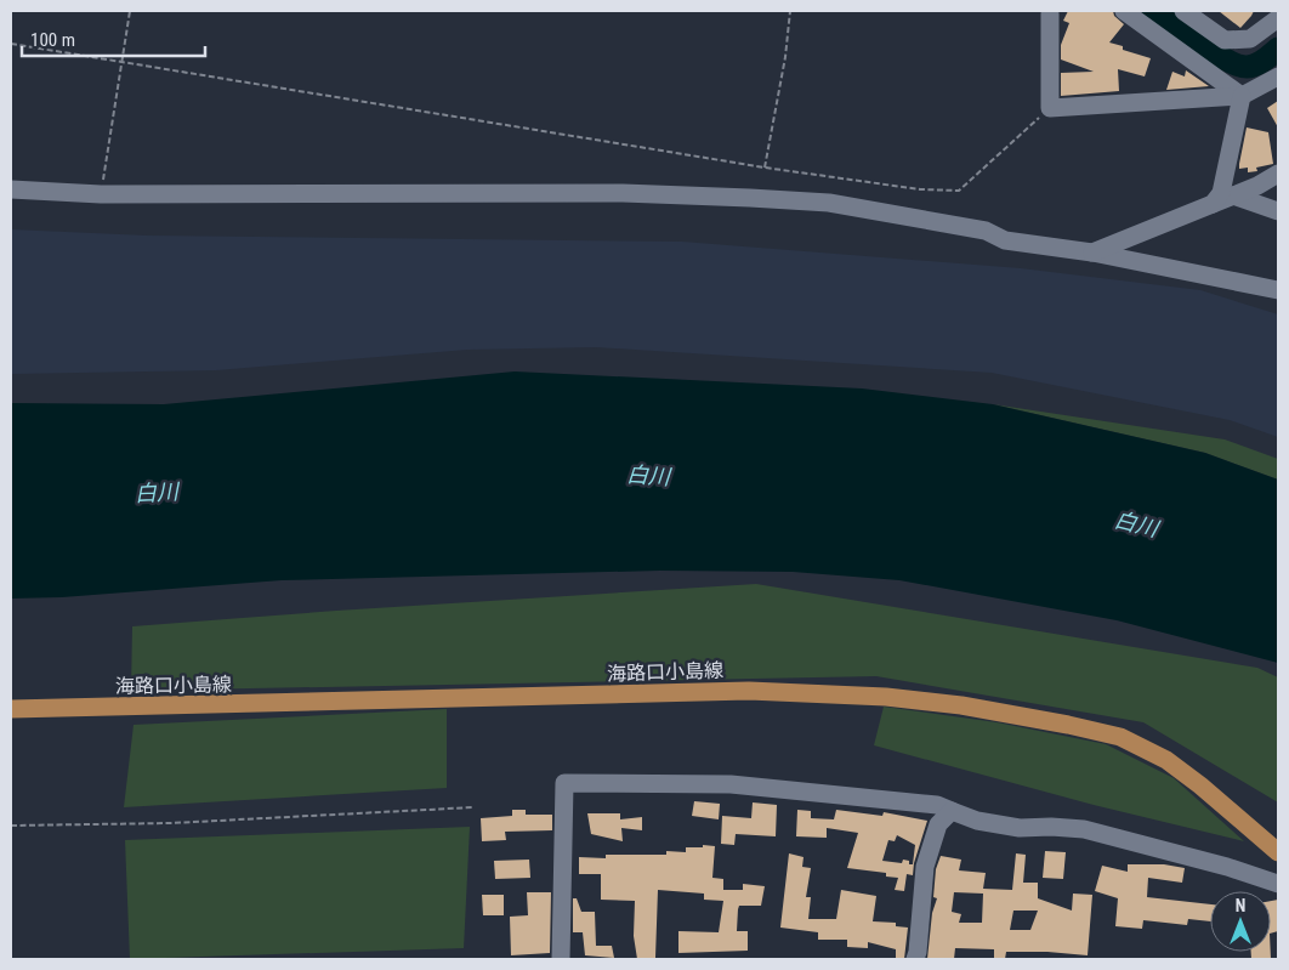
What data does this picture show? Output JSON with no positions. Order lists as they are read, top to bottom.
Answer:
{
  "streets": {
    "main road": ["海路口小島線"]
  },
  "water": ["白川"],
  "scale_bar": "100 m",
  "north": "top"
}
